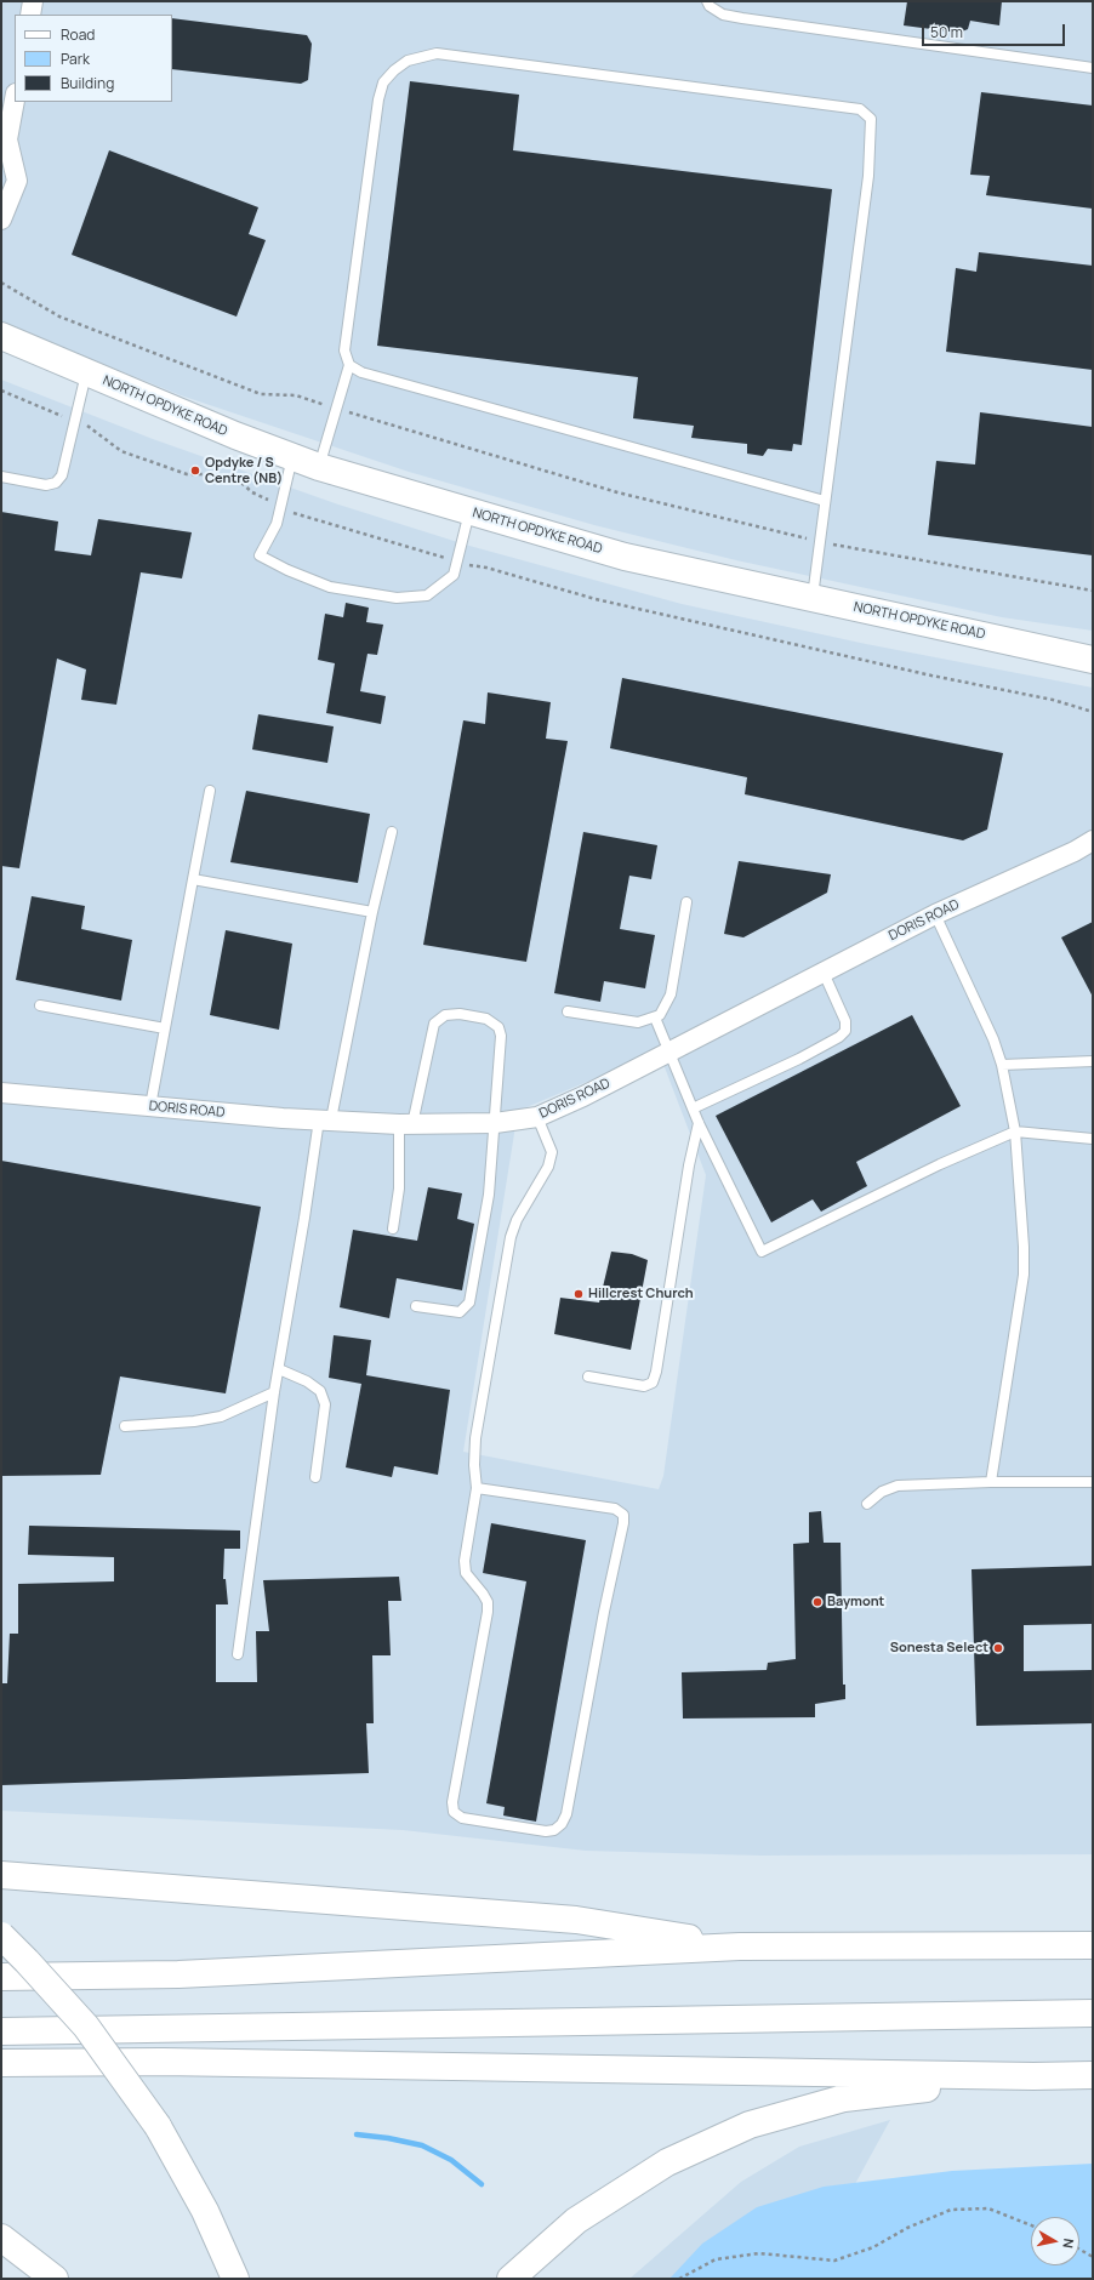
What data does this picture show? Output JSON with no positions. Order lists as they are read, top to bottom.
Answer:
{
  "streets": {
    "main road": ["NORTH OPDYKE ROAD"],
    "street": ["DORIS ROAD"]
  },
  "places": [
    "Opdyke / S Centre (NB)",
    "Hillcrest Church",
    "Baymont",
    "Sonesta Select"
  ],
  "legend": ["Road", "Park", "Building"],
  "scale_bar": "50 m",
  "north": "right"
}
